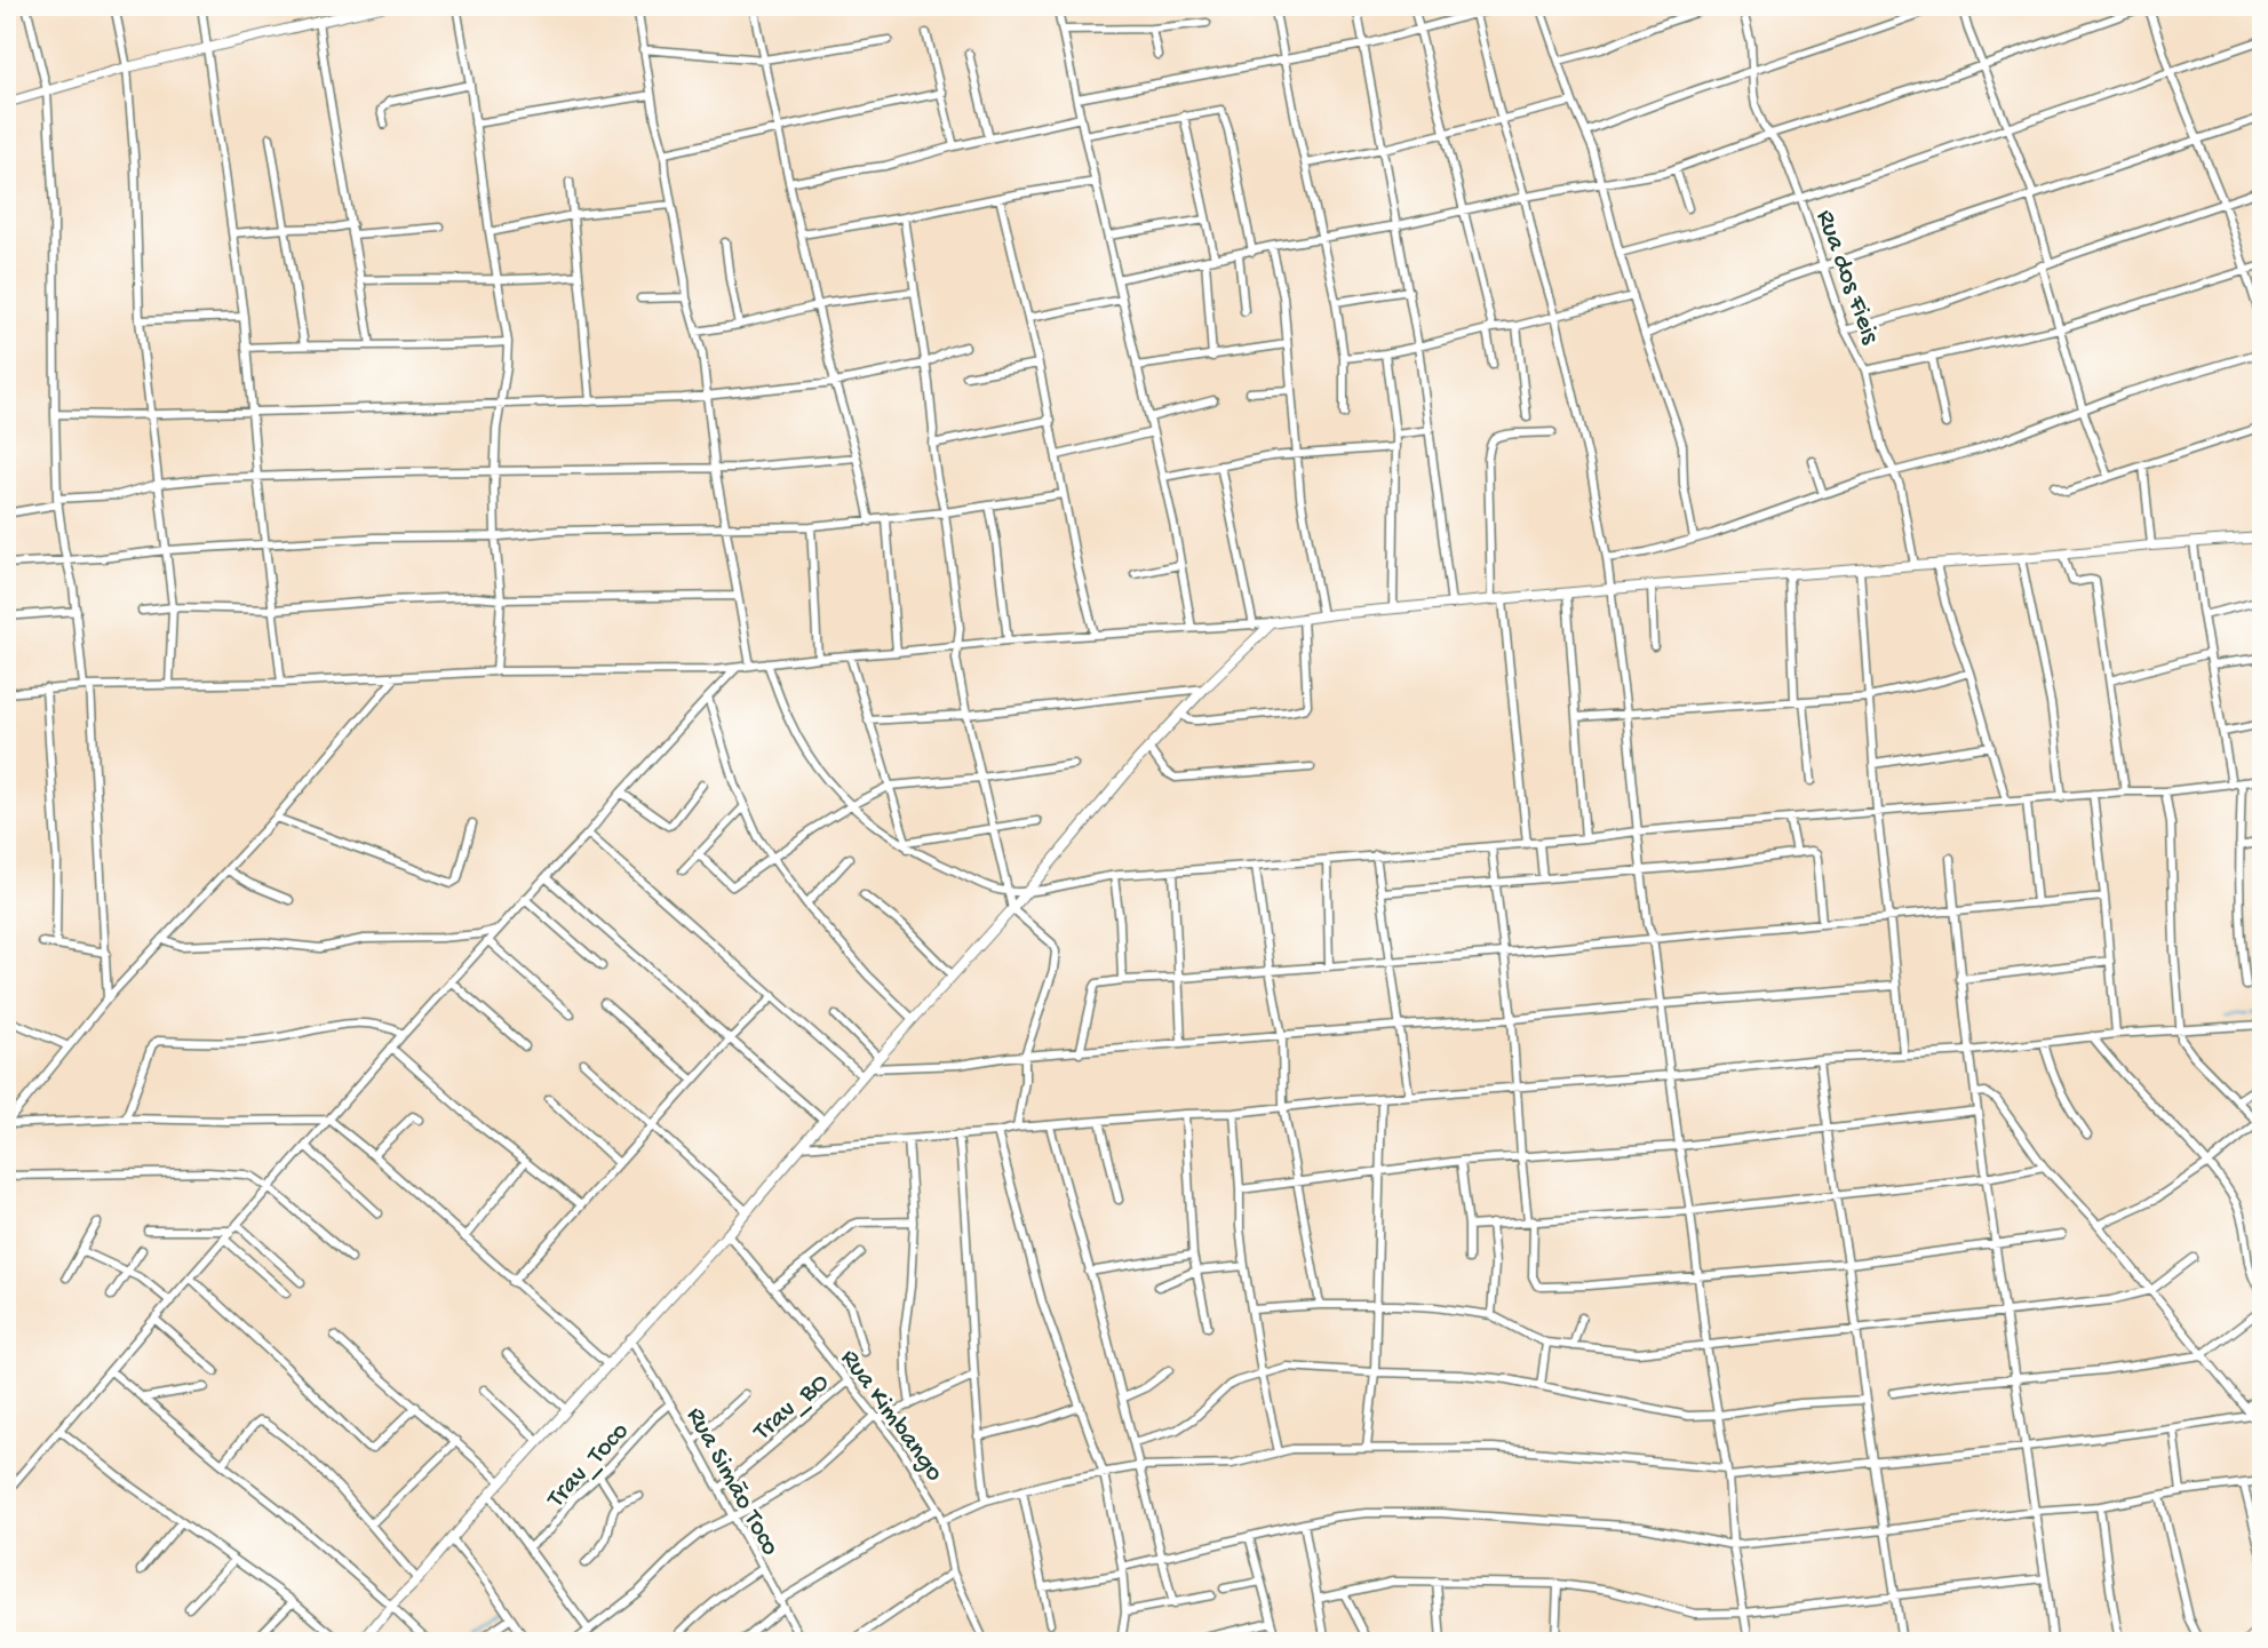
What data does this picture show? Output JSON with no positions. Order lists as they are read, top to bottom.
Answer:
{
  "streets": {
    "street": [
      "Rua dos Fieis",
      "Trav_BO",
      "Rua Kimbango",
      "Trav_Toco",
      "Rua Simão Toco"
    ]
  },
  "crossings": [
    ["Trav_BO", "Rua Kimbango"],
    ["Trav_BO", "Rua Simão Toco"],
    ["Trav_Toco", "Rua Simão Toco"]
  ]
}
